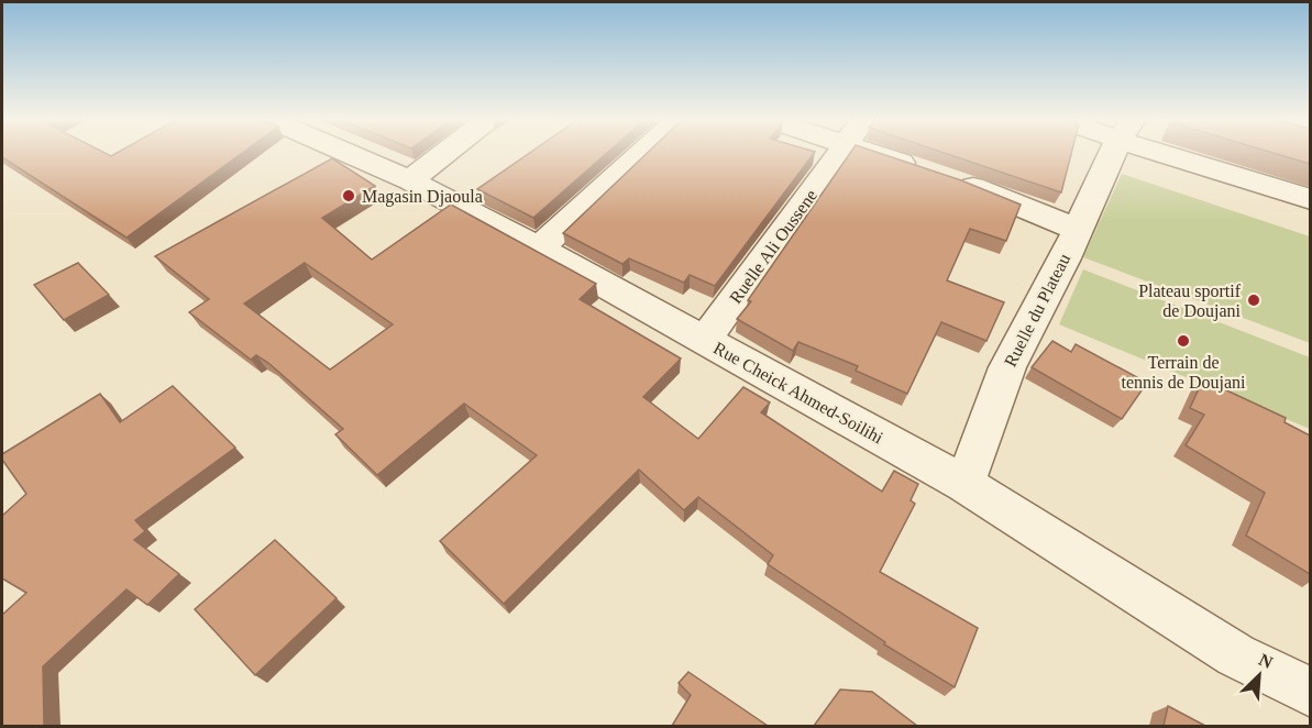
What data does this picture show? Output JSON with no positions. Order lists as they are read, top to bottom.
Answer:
{
  "streets": {
    "street": ["Ruelle Ali Oussene", "Ruelle du Plateau", "Rue Cheick Ahmed-Soilihi"]
  },
  "crossings": [
    ["Ruelle Ali Oussene", "Rue Cheick Ahmed-Soilihi"],
    ["Ruelle du Plateau", "Rue Cheick Ahmed-Soilihi"]
  ],
  "places": ["Magasin Djaoula", "Plateau sportif de Doujani", "Terrain de tennis de Doujani"],
  "north": "top right"
}
